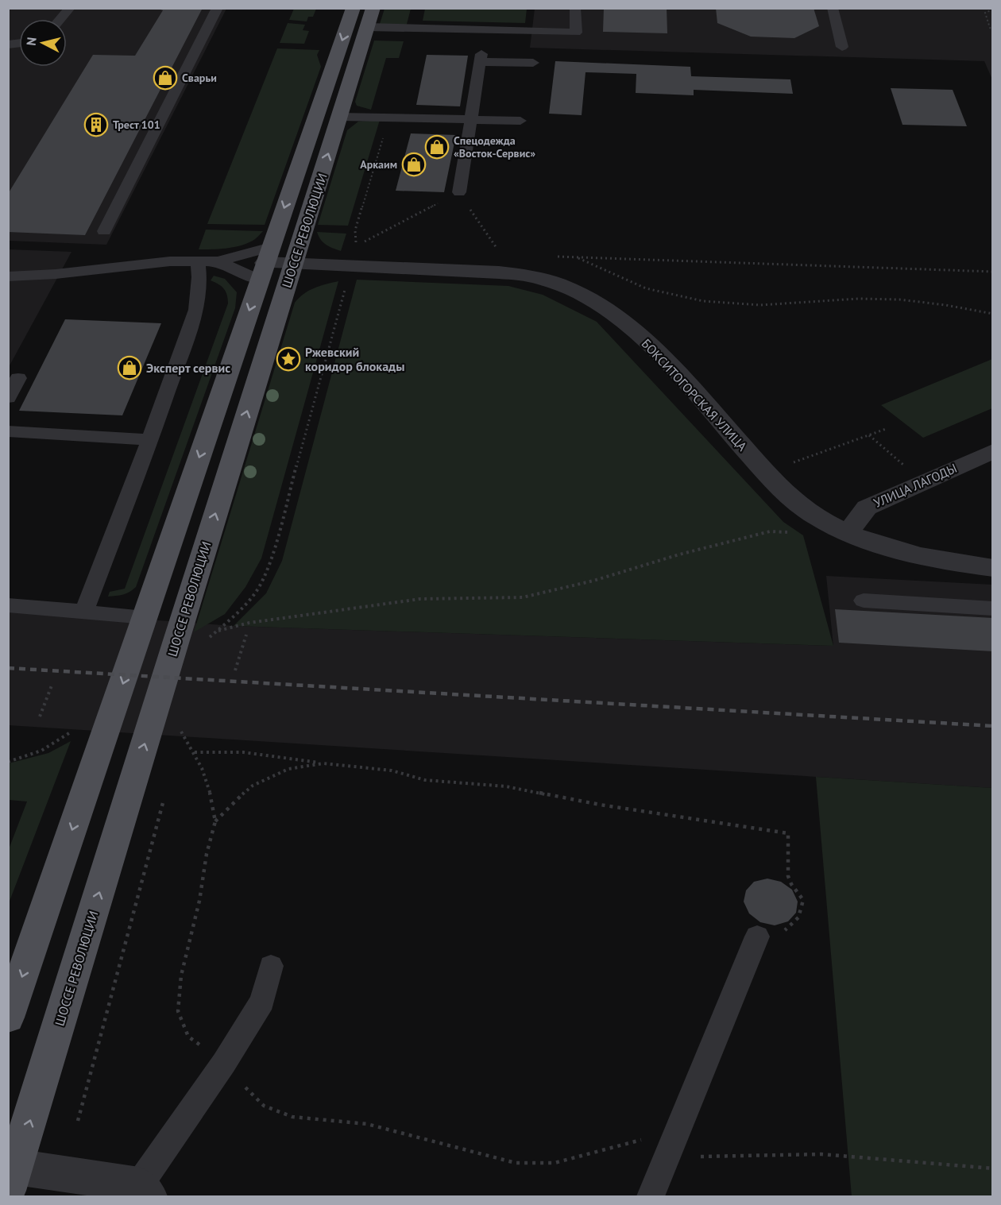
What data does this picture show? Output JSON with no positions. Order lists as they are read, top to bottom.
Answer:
{
  "streets": {
    "main road": ["ШОССЕ РЕВОЛЮЦИИ"],
    "street": ["БОКСИТОГОРСКАЯ УЛИЦА", "УЛИЦА ЛАГОДЫ"]
  },
  "crossings": [
    ["ШОССЕ РЕВОЛЮЦИИ", "БОКСИТОГОРСКАЯ УЛИЦА"],
    ["БОКСИТОГОРСКАЯ УЛИЦА", "УЛИЦА ЛАГОДЫ"]
  ],
  "places": {
    "shop": [
      "Сварьи",
      "Спецодежда «Восток-Сервис»",
      "Аркаим",
      "Эксперт сервис"
    ],
    "building": ["Трест 101"],
    "place": ["Ржевский коридор блокады"]
  },
  "north": "left"
}
